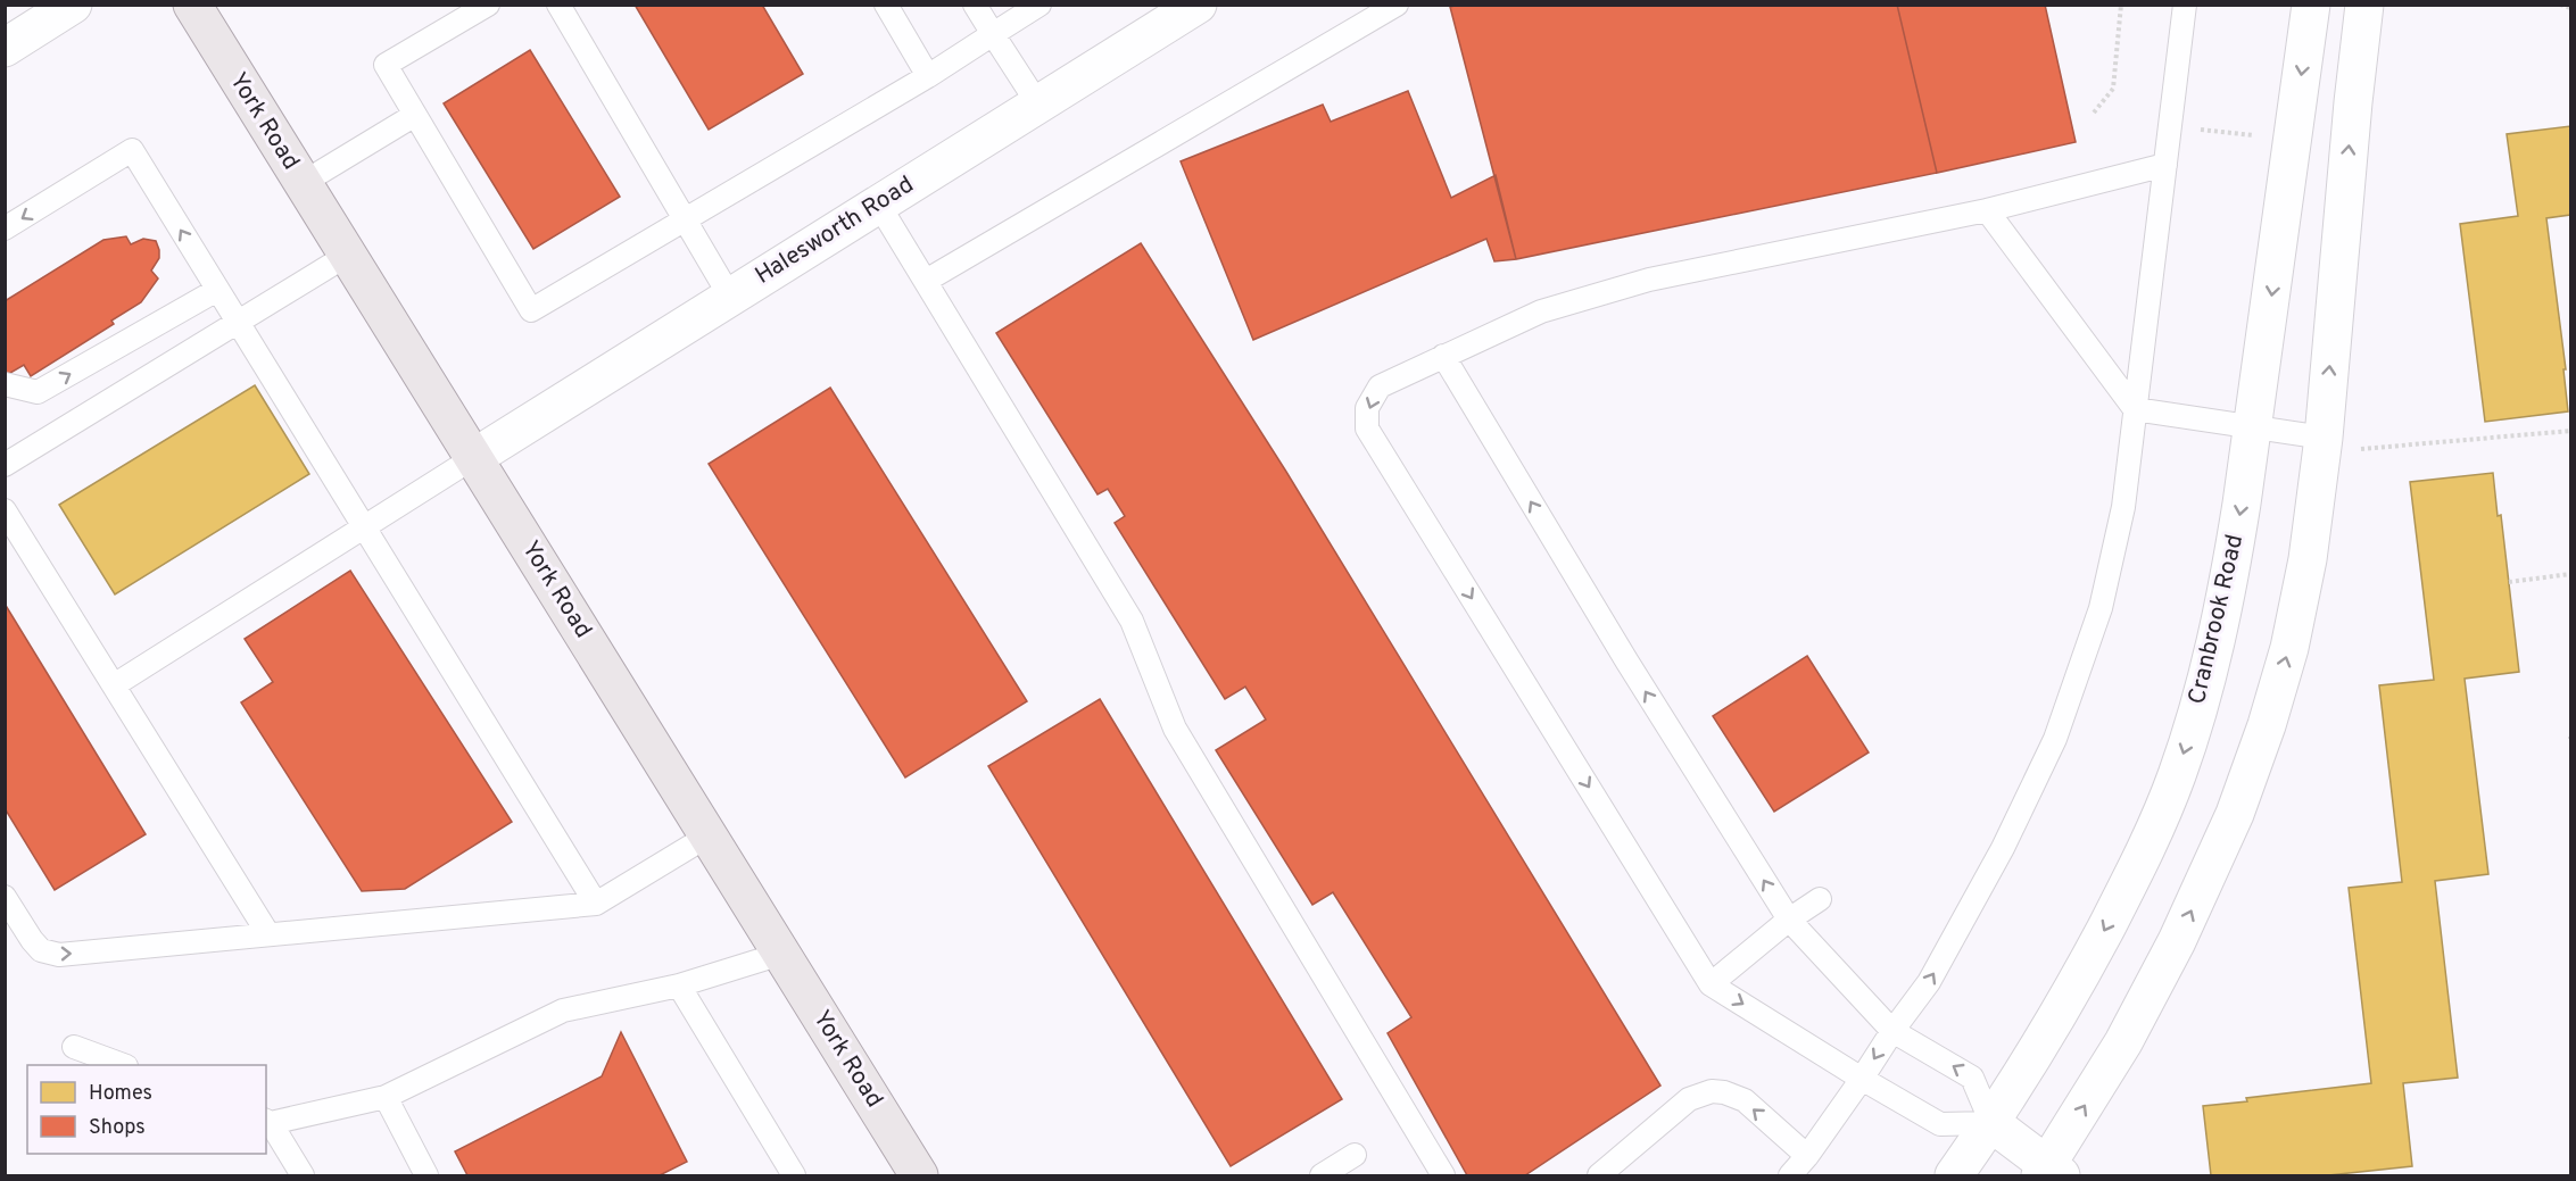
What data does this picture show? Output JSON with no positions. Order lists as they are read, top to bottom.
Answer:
{
  "streets": {
    "main road": ["York Road"],
    "street": ["Halesworth Road", "Cranbrook Road"]
  },
  "crossings": [
    ["York Road", "Halesworth Road"]
  ],
  "legend": ["Homes", "Shops"]
}
